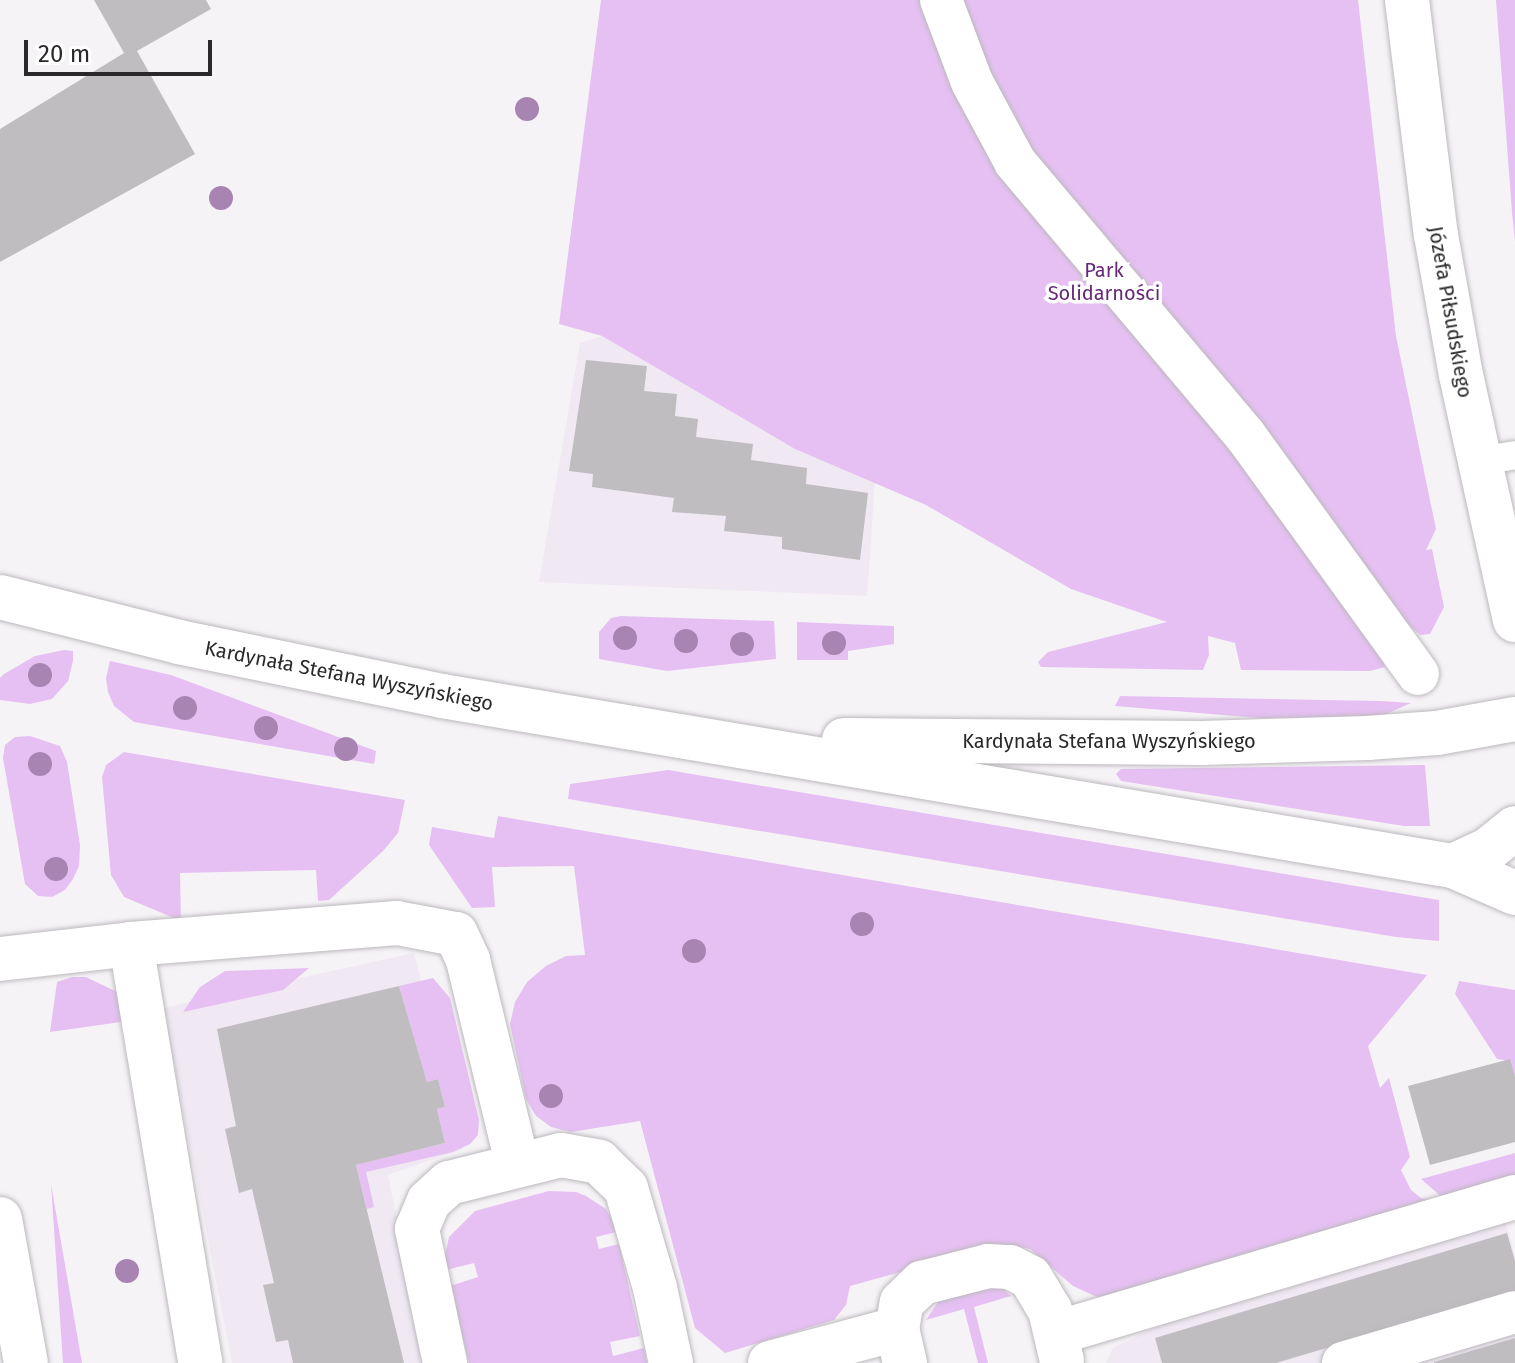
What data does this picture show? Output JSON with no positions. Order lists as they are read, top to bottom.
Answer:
{
  "streets": {
    "street": ["Józefa Piłsudskiego", "Kardynała Stefana Wyszyńskiego"]
  },
  "parks": ["Park Solidarności"],
  "scale_bar": "20 m"
}
